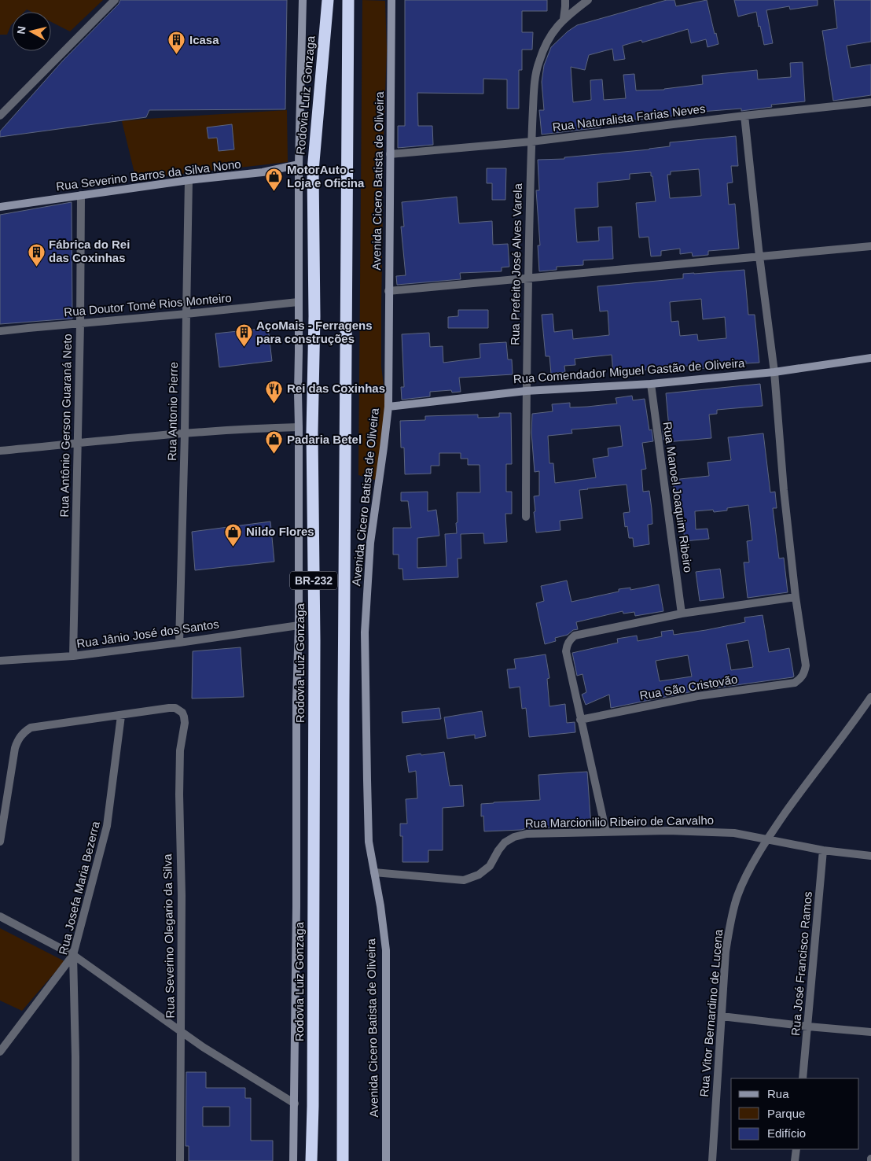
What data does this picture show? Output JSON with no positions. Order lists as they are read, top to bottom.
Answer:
{
  "streets": {
    "highway": ["Rodovia Luiz Gonzaga", "BR-232"],
    "main road": ["Rua Severino Barros da Silva Nono", "Avenida Cicero Batista de Oliveira", "Rua Comendador Miguel Gastão de Oliveira"],
    "street": [
      "Rua Naturalista Farias Neves",
      "Rua Prefeito José Alves Varela",
      "Rua Doutor Tomé Rios Monteiro",
      "Rua Antonio Pierre",
      "Rua Antônio Gerson Guaraná Neto",
      "Rua Manoel Joaquim Ribeiro",
      "Rua Jânio José dos Santos",
      "Rua São Cristovão",
      "Rua Marcionilio Ribeiro de Carvalho",
      "Rua Josefa Maria Bezerra",
      "Rua Severino Olegario da Silva",
      "Rua José Francisco Ramos",
      "Rua Vitor Bernardino de Lucena"
    ]
  },
  "crossings": [
    ["Rua Naturalista Farias Neves", "Avenida Cicero Batista de Oliveira"],
    ["Rua Naturalista Farias Neves", "Rua Prefeito José Alves Varela"],
    ["Rua Severino Barros da Silva Nono", "Rua Antonio Pierre"],
    ["Rua Severino Barros da Silva Nono", "Rua Antônio Gerson Guaraná Neto"],
    ["Avenida Cicero Batista de Oliveira", "Rua Comendador Miguel Gastão de Oliveira"],
    ["Avenida Cicero Batista de Oliveira", "Rua Marcionilio Ribeiro de Carvalho"],
    ["Rua Prefeito José Alves Varela", "Rua Comendador Miguel Gastão de Oliveira"],
    ["Rua Doutor Tomé Rios Monteiro", "Rua Antonio Pierre"],
    ["Rua Doutor Tomé Rios Monteiro", "Rua Antônio Gerson Guaraná Neto"],
    ["Rua Comendador Miguel Gastão de Oliveira", "Rua Manoel Joaquim Ribeiro"],
    ["Rua Antonio Pierre", "Rua Jânio José dos Santos"],
    ["Rua Antônio Gerson Guaraná Neto", "Rua Jânio José dos Santos"],
    ["Rua Marcionilio Ribeiro de Carvalho", "Rua José Francisco Ramos"],
    ["Rua Marcionilio Ribeiro de Carvalho", "Rua Vitor Bernardino de Lucena"],
    ["Rua Josefa Maria Bezerra", "Rua Severino Olegario da Silva"]
  ],
  "places": {
    "building": ["Icasa", "Fábrica do Rei das Coxinhas", "AçoMais - Ferragens para construções"],
    "shop": ["MotorAuto - Loja e Oficina", "Padaria Betel", "Nildo Flores"],
    "restaurant": ["Rei das Coxinhas"]
  },
  "legend": ["Rua", "Parque", "Edifício"],
  "north": "left"
}
